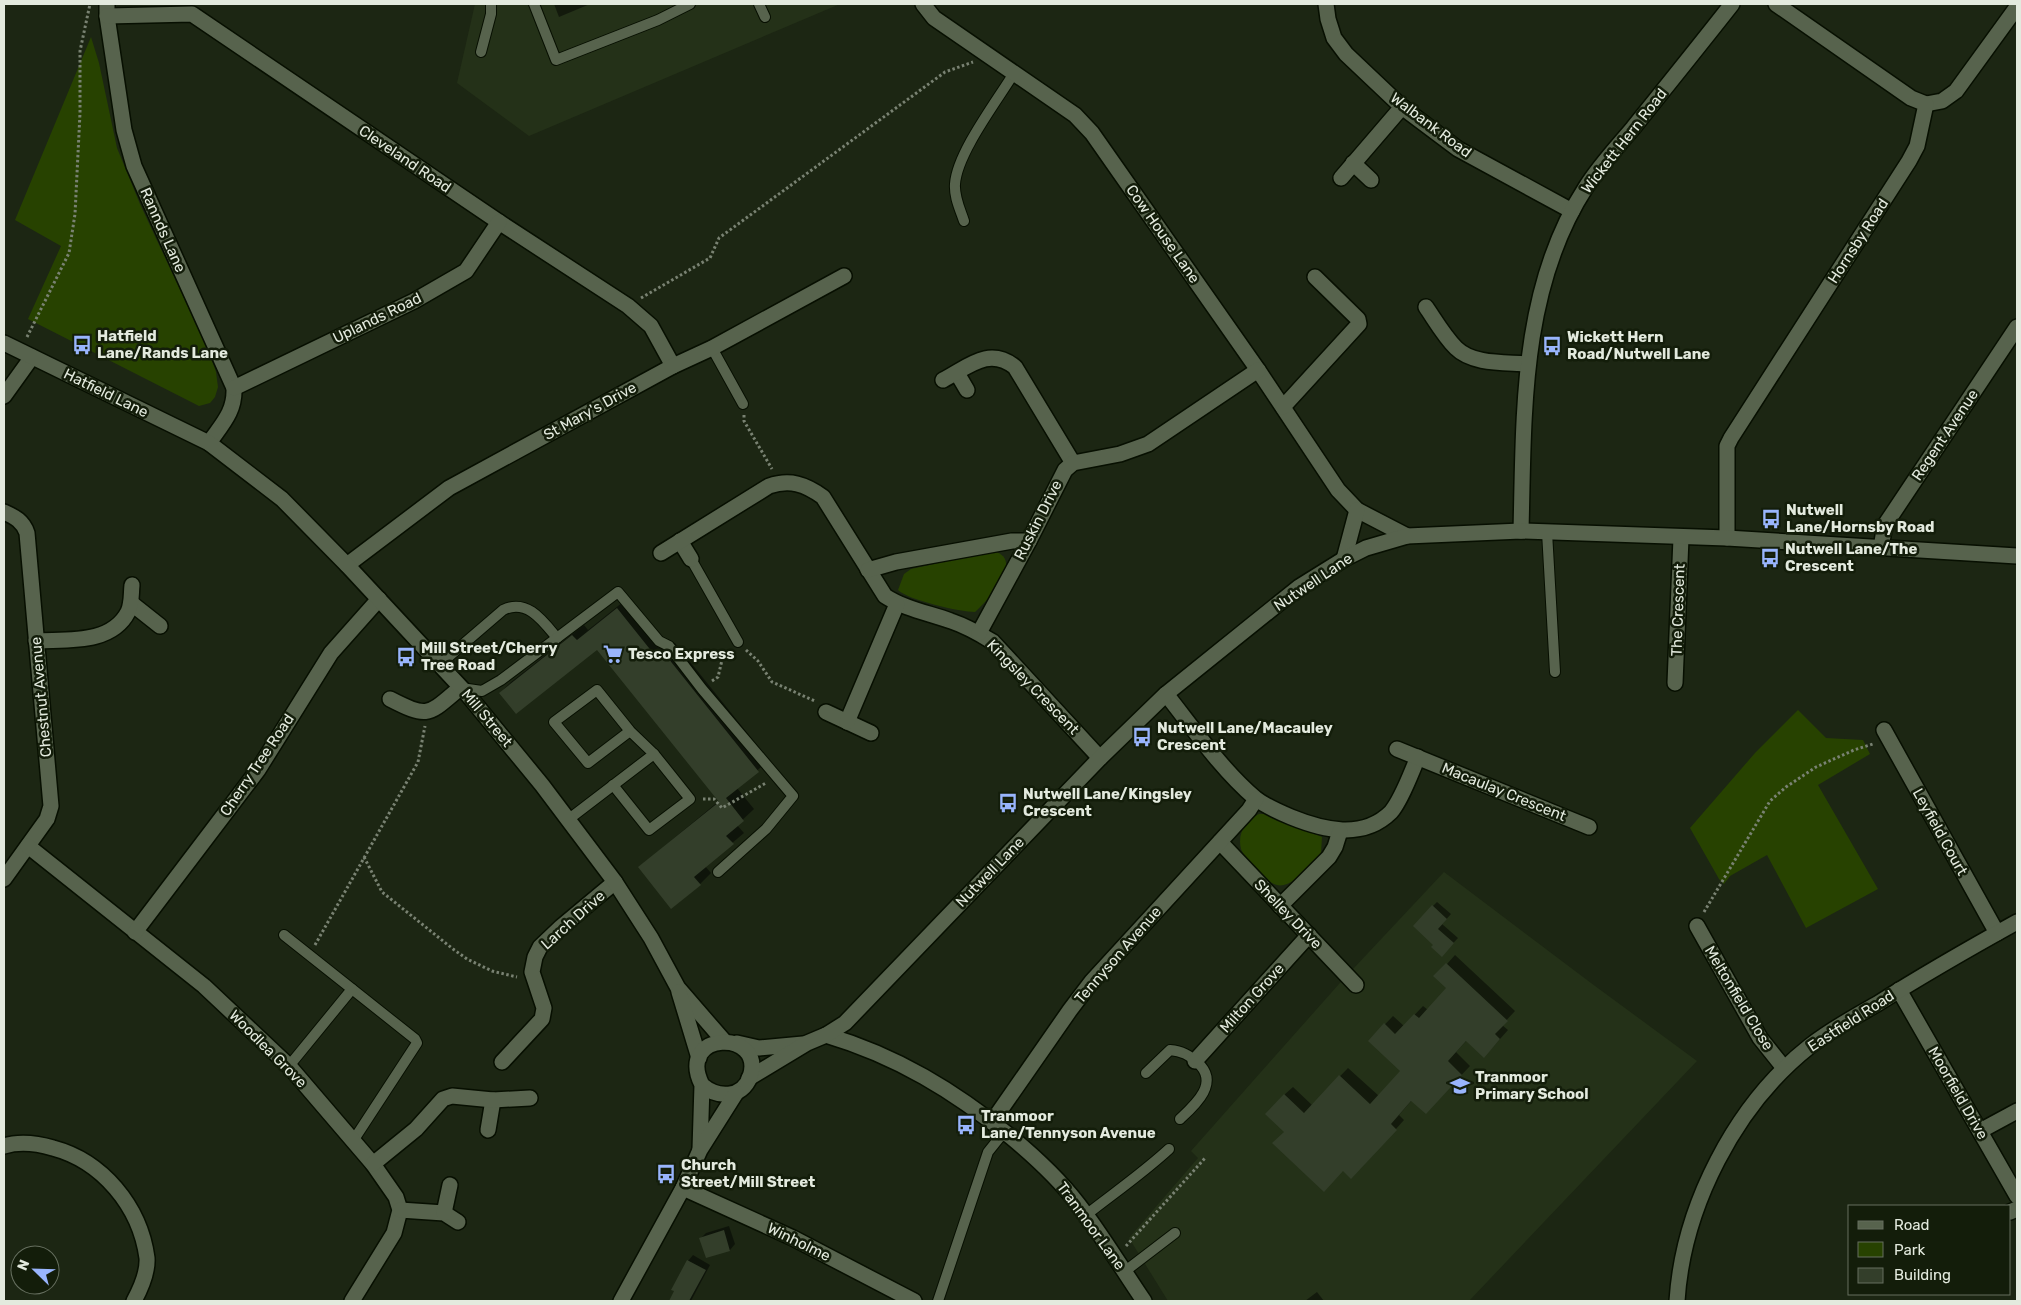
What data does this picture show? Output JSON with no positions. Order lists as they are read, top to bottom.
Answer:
{
  "streets": {
    "street": [
      "Walbank Road",
      "Wickett Hern Road",
      "Cleveland Road",
      "Rannds Lane",
      "Cow House Lane",
      "Hornsby Road",
      "Uplands Road",
      "Hatfield Lane",
      "St Mary's Drive",
      "Regent Avenue",
      "Ruskin Drive",
      "Nutwell Lane",
      "The Crescent",
      "Kingsley Crescent",
      "Chestnut Avenue",
      "Mill Street",
      "Cherry Tree Road",
      "Macaulay Crescent",
      "Leyfield Court",
      "Shelley Drive",
      "Larch Drive",
      "Tennyson Avenue",
      "Milton Grove",
      "Meltonfield Close",
      "Eastfield Road",
      "Woodlea Grove",
      "Moorfield Drive",
      "Tranmoor Lane",
      "Winholme"
    ]
  },
  "crossings": [
    ["Walbank Road", "Wickett Hern Road"],
    ["Wickett Hern Road", "Nutwell Lane"],
    ["Cleveland Road", "Rannds Lane"],
    ["Cleveland Road", "Uplands Road"],
    ["Cleveland Road", "St Mary's Drive"],
    ["Rannds Lane", "Uplands Road"],
    ["Cow House Lane", "Nutwell Lane"],
    ["Hornsby Road", "Nutwell Lane"],
    ["Hatfield Lane", "Mill Street"],
    ["St Mary's Drive", "Mill Street"],
    ["Regent Avenue", "Nutwell Lane"],
    ["Ruskin Drive", "Kingsley Crescent"],
    ["Nutwell Lane", "The Crescent"],
    ["Nutwell Lane", "Kingsley Crescent"],
    ["Nutwell Lane", "Mill Street"],
    ["Nutwell Lane", "Tranmoor Lane"],
    ["Chestnut Avenue", "Woodlea Grove"],
    ["Mill Street", "Cherry Tree Road"],
    ["Mill Street", "Larch Drive"],
    ["Cherry Tree Road", "Woodlea Grove"],
    ["Leyfield Court", "Eastfield Road"],
    ["Shelley Drive", "Tennyson Avenue"],
    ["Shelley Drive", "Milton Grove"],
    ["Tennyson Avenue", "Tranmoor Lane"],
    ["Meltonfield Close", "Eastfield Road"],
    ["Eastfield Road", "Moorfield Drive"]
  ],
  "places": {
    "bus stop": [
      "Hatfield Lane/Rands Lane",
      "Wickett Hern Road/Nutwell Lane",
      "Nutwell Lane/Hornsby Road",
      "Nutwell Lane/The Crescent",
      "Mill Street/Cherry Tree Road",
      "Nutwell Lane/Macauley Crescent",
      "Nutwell Lane/Kingsley Crescent",
      "Tranmoor Lane/Tennyson Avenue",
      "Church Street/Mill Street"
    ],
    "supermarket": ["Tesco Express"],
    "school or university": ["Tranmoor Primary School"]
  },
  "legend": ["Road", "Park", "Building"],
  "north": "top left"
}
